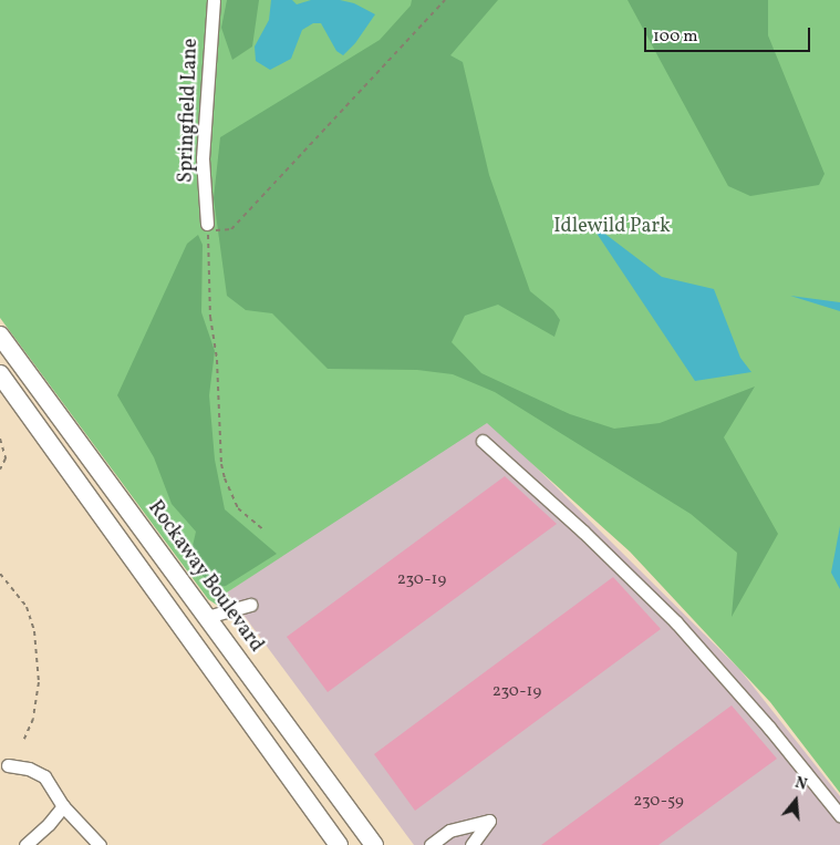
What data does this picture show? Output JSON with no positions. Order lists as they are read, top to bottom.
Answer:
{
  "streets": {
    "highway": ["Rockaway Boulevard"],
    "street": ["Springfield Lane"]
  },
  "parks": ["Idlewild Park"],
  "house_numbers": ["230-19", "230-19", "230-59"],
  "scale_bar": "100 m",
  "north": "top"
}
